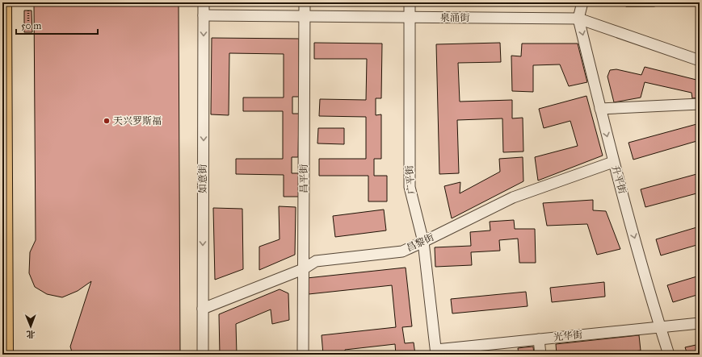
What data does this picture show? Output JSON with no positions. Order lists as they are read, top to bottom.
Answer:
{
  "streets": {
    "street": [
      "泉涌街",
      "如意街",
      "昌平街",
      "广平街",
      "升平街",
      "昌黎街",
      "光华街"
    ]
  },
  "crossings": [
    ["泉涌街", "如意街"],
    ["泉涌街", "昌平街"],
    ["泉涌街", "广平街"],
    ["泉涌街", "升平街"],
    ["如意街", "昌黎街"],
    ["昌平街", "昌黎街"],
    ["广平街", "昌黎街"],
    ["广平街", "光华街"],
    ["升平街", "昌黎街"],
    ["升平街", "光华街"]
  ],
  "one_way": ["如意街", "升平街"],
  "places": ["天兴罗斯福"],
  "scale_bar": "50 m",
  "north": "bottom"
}
